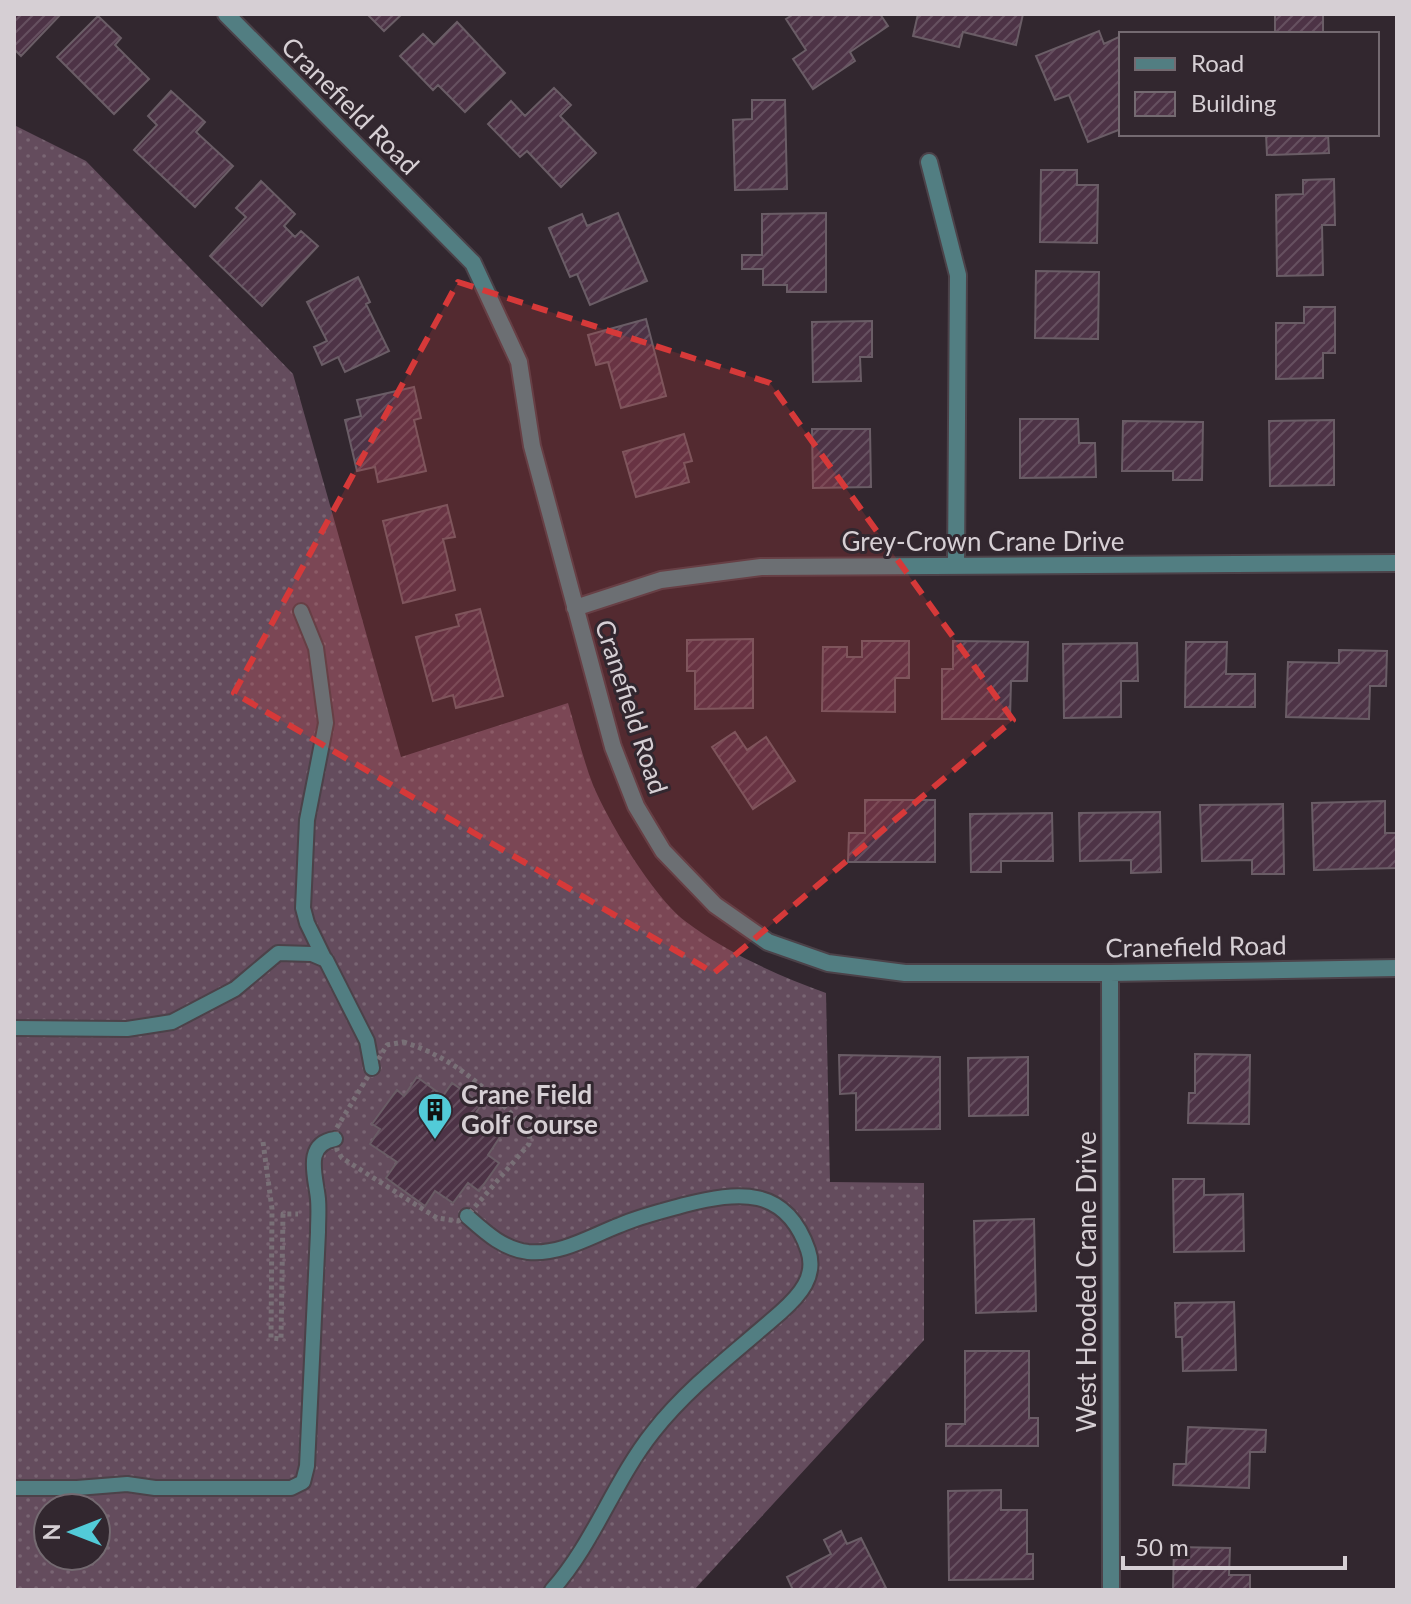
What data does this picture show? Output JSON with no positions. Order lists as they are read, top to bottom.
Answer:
{
  "streets": {
    "street": ["Cranefield Road", "Grey-Crown Crane Drive", "West Hooded Crane Drive"]
  },
  "crossings": [
    ["Cranefield Road", "Grey-Crown Crane Drive"],
    ["Cranefield Road", "West Hooded Crane Drive"]
  ],
  "places": {
    "building": ["Crane Field Golf Course"]
  },
  "legend": ["Road", "Building"],
  "scale_bar": "50 m",
  "north": "left"
}
